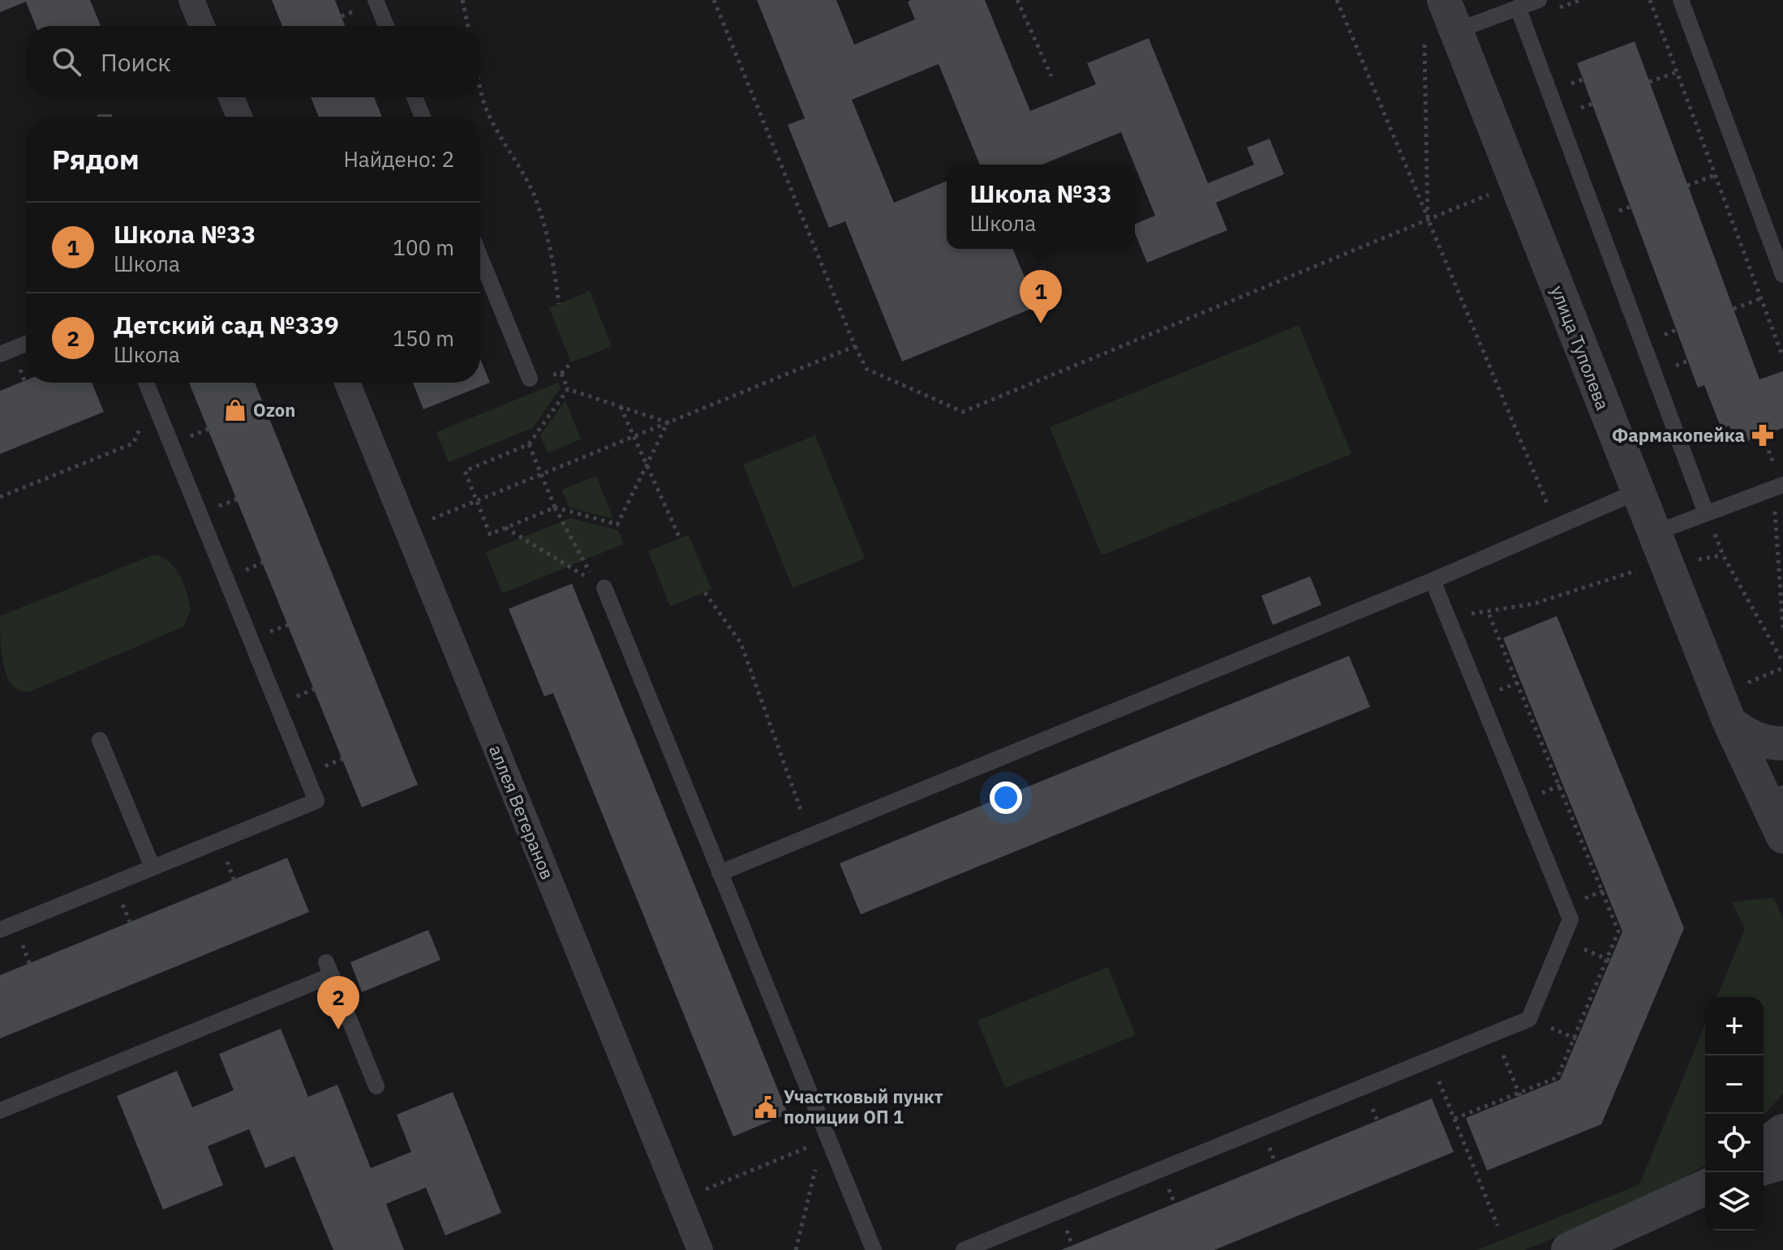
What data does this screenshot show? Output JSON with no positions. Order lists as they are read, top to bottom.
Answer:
{
  "streets": {
    "street": ["улица Туполева", "аллея Ветеранов"]
  },
  "places": {
    "shop": ["Ozon"],
    "pharmacy": ["Фармакопейка"],
    "public building": ["Участковый пункт полиции ОП 1"]
  },
  "page": {
    "search": "Поиск",
    "heading": ["Рядом", "Найдено: 2"],
    "popup": ["Школа №33", "Школа"],
    "list": [
      {
        "mark": "1",
        "name": "Школа №33",
        "note": "Школа",
        "value": "100 m"
      },
      {
        "mark": "2",
        "name": "Детский сад №339",
        "note": "Школа",
        "value": "150 m"
      }
    ],
    "pins": ["1", "2"],
    "map_buttons": ["+", "−"]
  }
}
